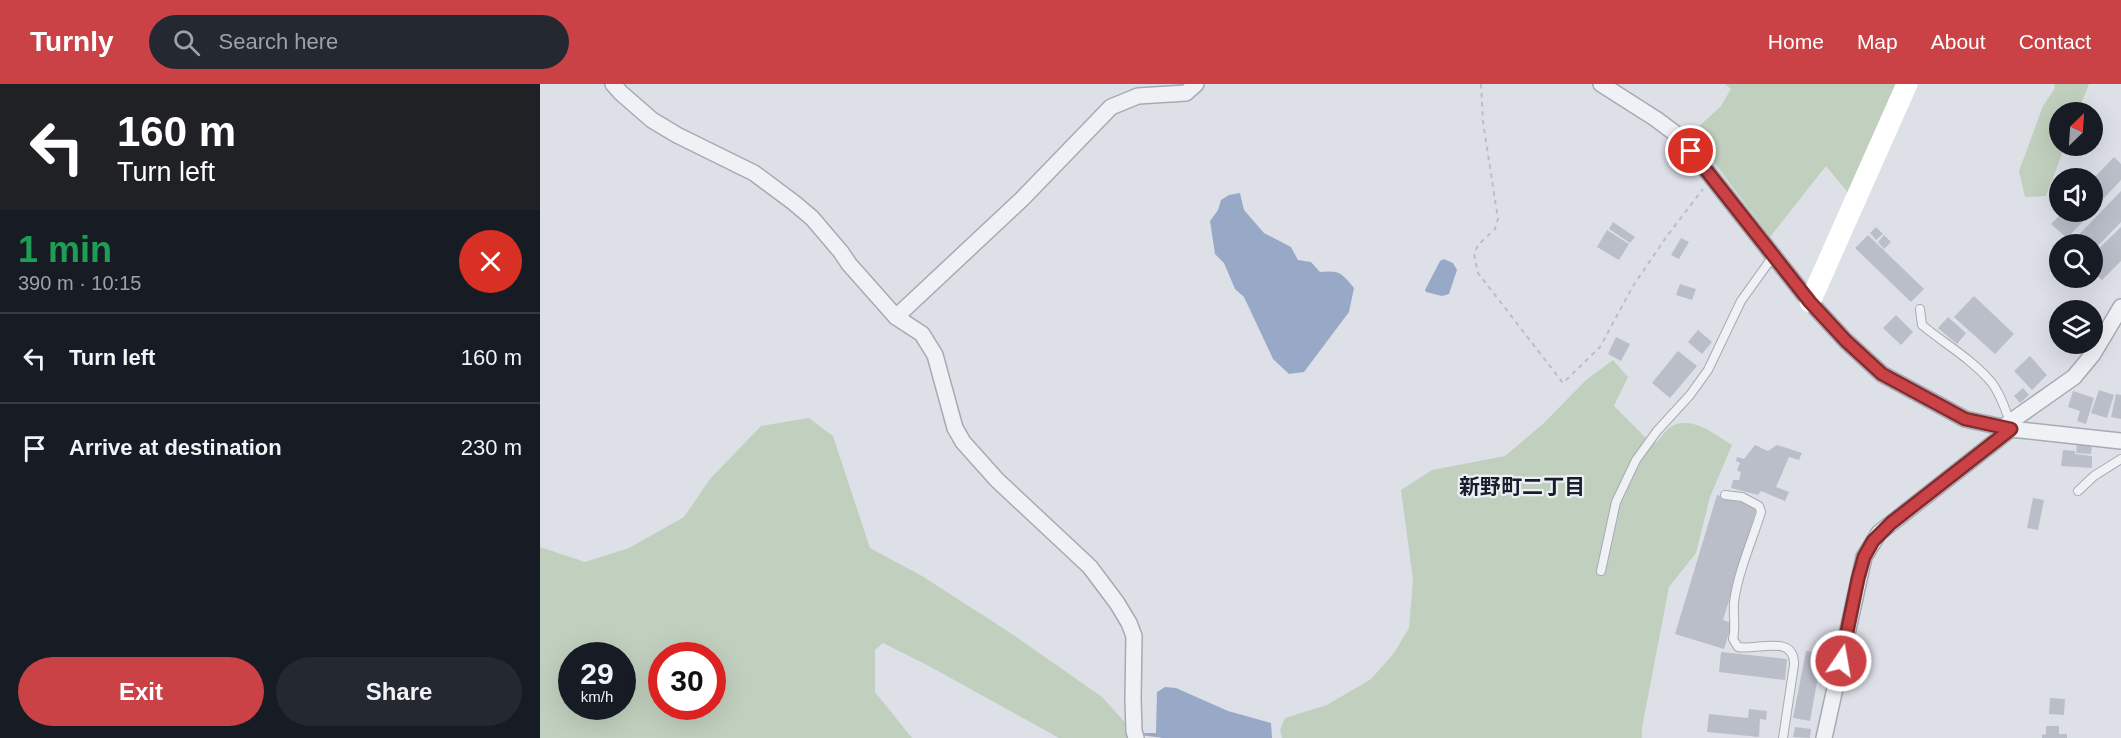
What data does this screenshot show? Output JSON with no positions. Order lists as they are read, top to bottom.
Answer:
{
  "districts": ["新野町二丁目"],
  "north": "top right",
  "page": {
    "header": "Turnly",
    "search": "Search here",
    "nav": [
      "Home",
      "Map",
      "About",
      "Contact"
    ],
    "turn": ["160 m", "Turn left"],
    "heading": ["1 min", "390 m · 10:15"],
    "list": [
      {
        "name": "Turn left",
        "value": "160 m"
      },
      {
        "name": "Arrive at destination",
        "value": "230 m"
      }
    ],
    "speed": "29 km/h",
    "limit": "30",
    "buttons": ["Exit", "Share"]
  }
}
